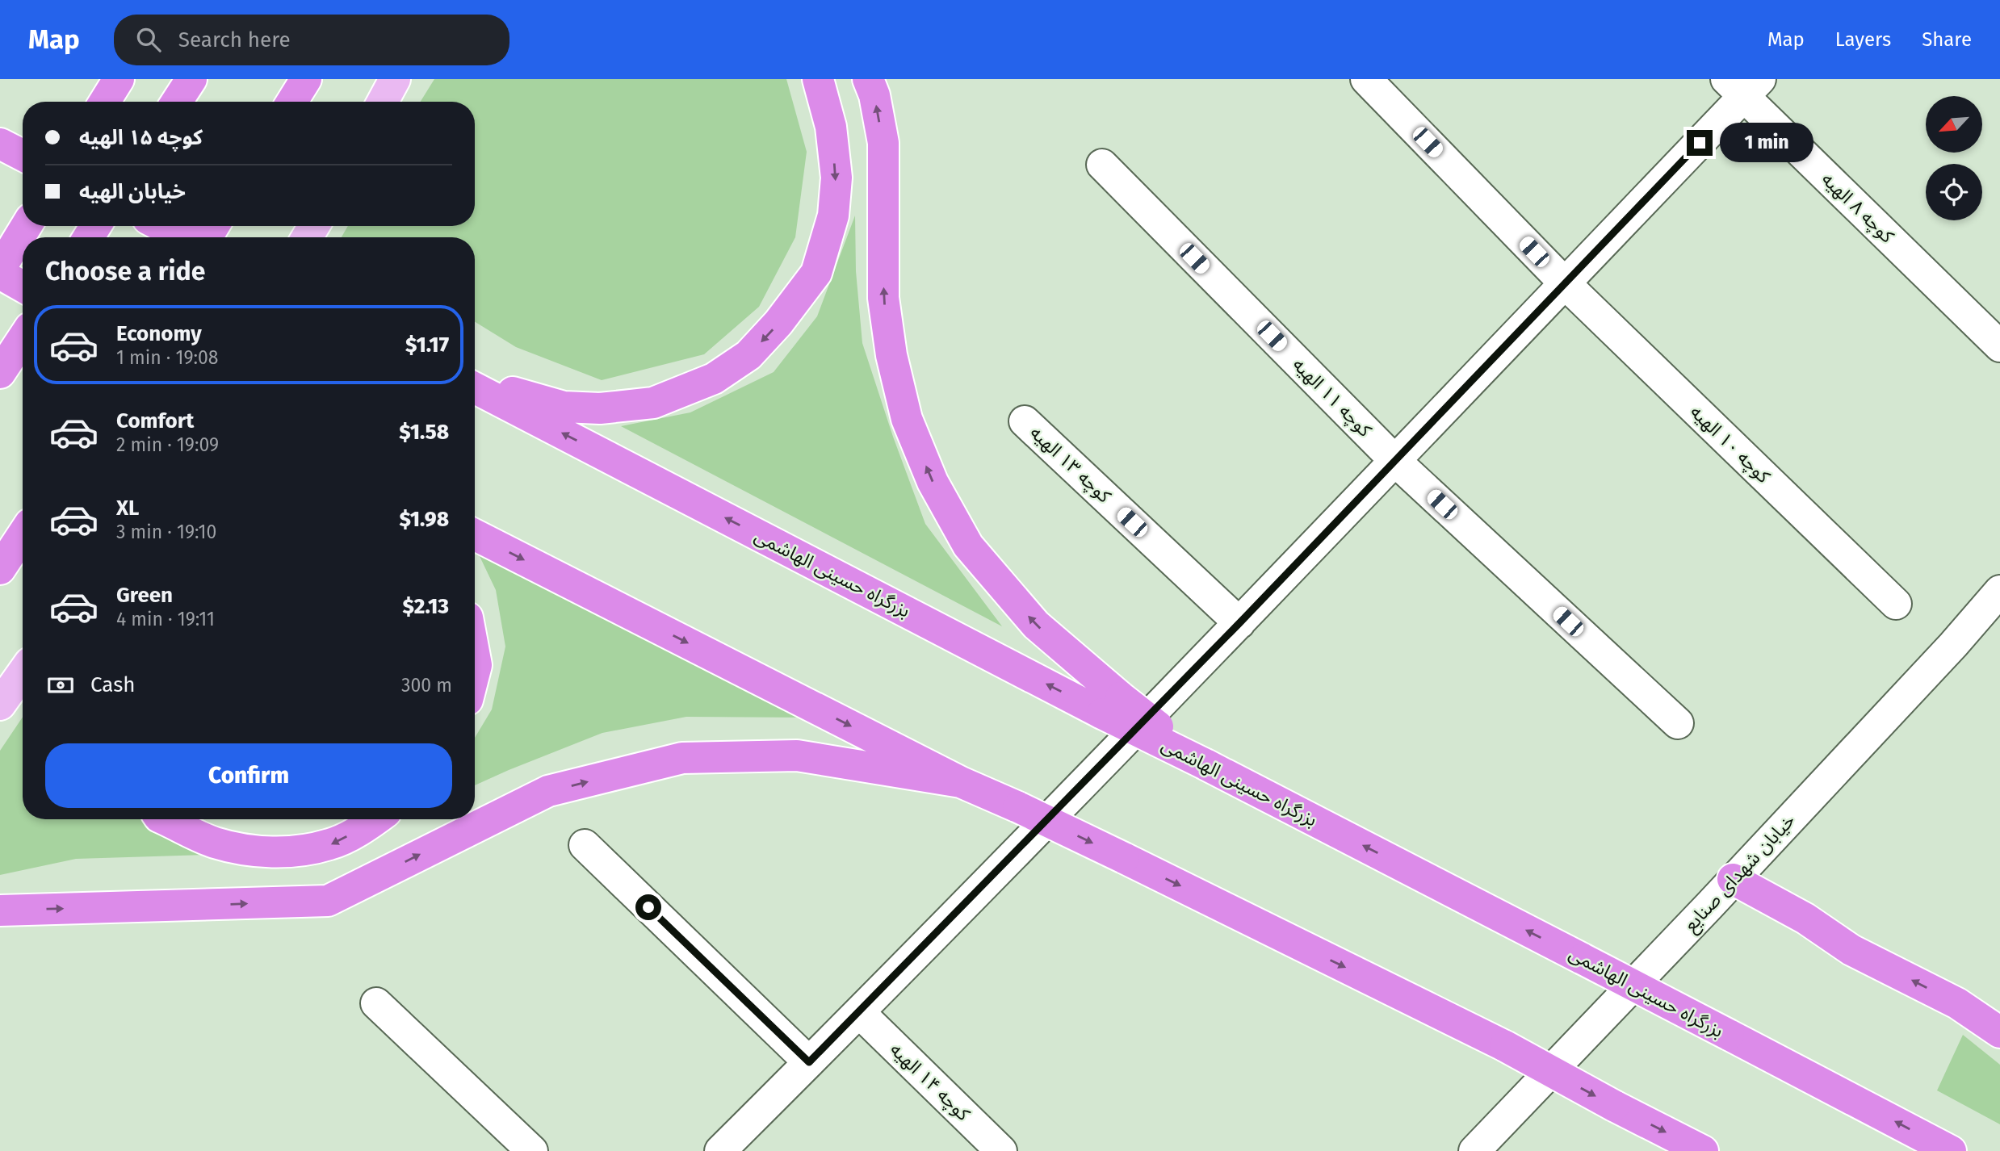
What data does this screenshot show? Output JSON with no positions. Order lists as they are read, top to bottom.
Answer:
{
  "streets": {
    "highway": ["بزرگراه حسینی الهاشمی"],
    "street": [
      "کوچه ۸ الهیه",
      "کوچه ۱۱ الهیه",
      "کوچه ۱۰ الهیه",
      "کوچه ۱۳ الهیه",
      "خیابان شهدای صنایع",
      "کوچه ۱۴ الهیه"
    ]
  },
  "north": "bottom left",
  "page": {
    "header": "Map",
    "search": "Search here",
    "nav": ["Map", "Layers", "Share"],
    "banner": ["کوچه ۱۵ الهیه", "خیابان الهیه"],
    "bubble": "1 min",
    "heading": "Choose a ride",
    "list": [
      {
        "name": "Economy",
        "note": "1 min · 19:08",
        "value": "$1.17"
      },
      {
        "name": "Comfort",
        "note": "2 min · 19:09",
        "value": "$1.58"
      },
      {
        "name": "XL",
        "note": "3 min · 19:10",
        "value": "$1.98"
      },
      {
        "name": "Green",
        "note": "4 min · 19:11",
        "value": "$2.13"
      }
    ],
    "pay": ["Cash", "300 m"],
    "buttons": "Confirm"
  }
}
